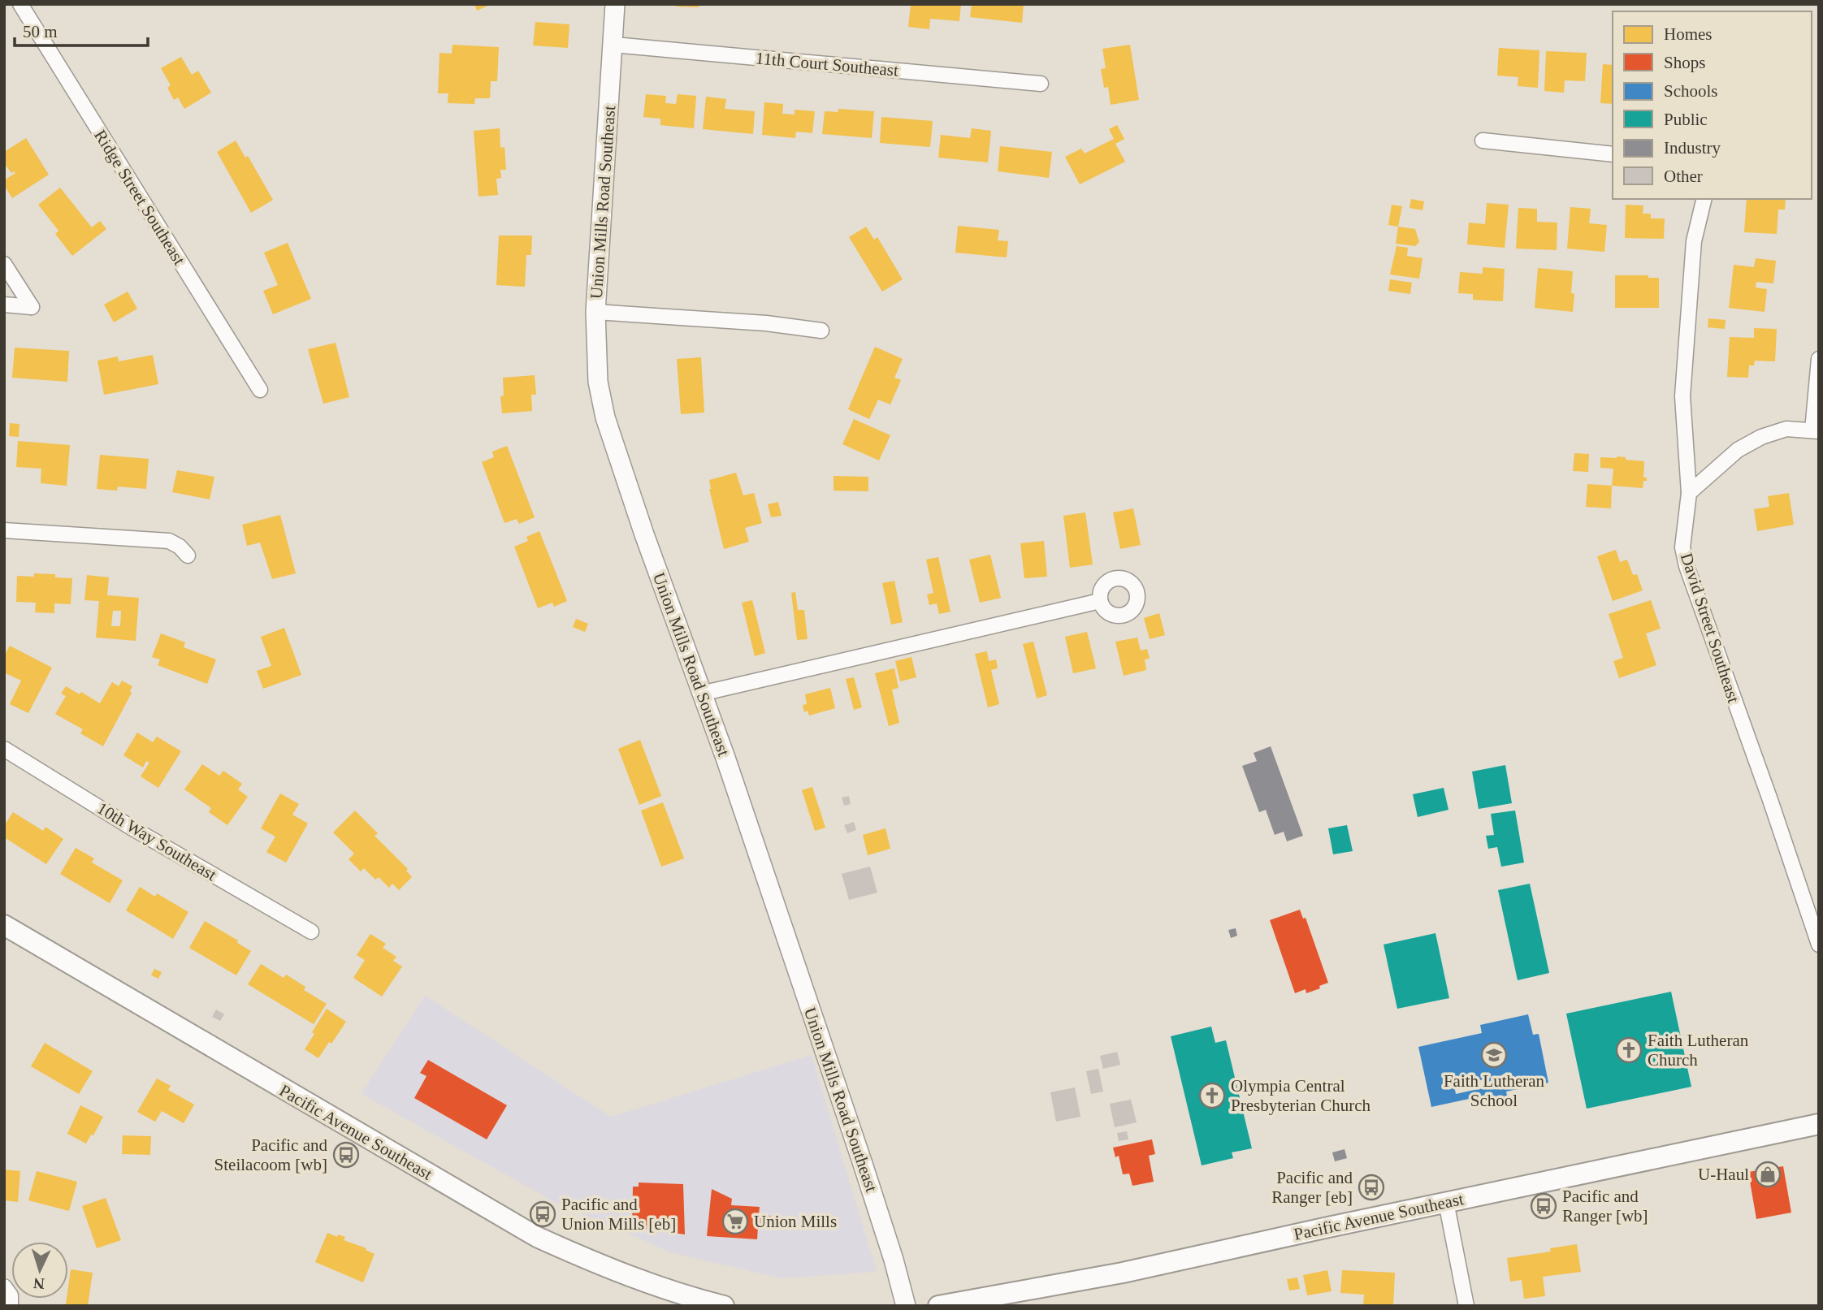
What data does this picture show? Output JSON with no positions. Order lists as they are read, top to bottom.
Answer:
{
  "streets": {
    "main road": ["Pacific Avenue Southeast"],
    "street": [
      "11th Court Southeast",
      "Ridge Street Southeast",
      "Union Mills Road Southeast",
      "David Street Southeast",
      "10th Way Southeast"
    ]
  },
  "crossings": [
    ["11th Court Southeast", "Union Mills Road Southeast"]
  ],
  "places": {
    "church": ["Faith Lutheran Church", "Olympia Central Presbyterian Church"],
    "school or university": ["Faith Lutheran School"],
    "bus stop": [
      "Pacific and Steilacoom [wb]",
      "Pacific and Ranger [eb]",
      "Pacific and Ranger [wb]",
      "Pacific and Union Mills [eb]"
    ],
    "shop": ["U-Haul"],
    "supermarket": ["Union Mills"]
  },
  "legend": [
    "Homes",
    "Shops",
    "Schools",
    "Public",
    "Industry",
    "Other"
  ],
  "scale_bar": "50 m",
  "north": "bottom"
}
